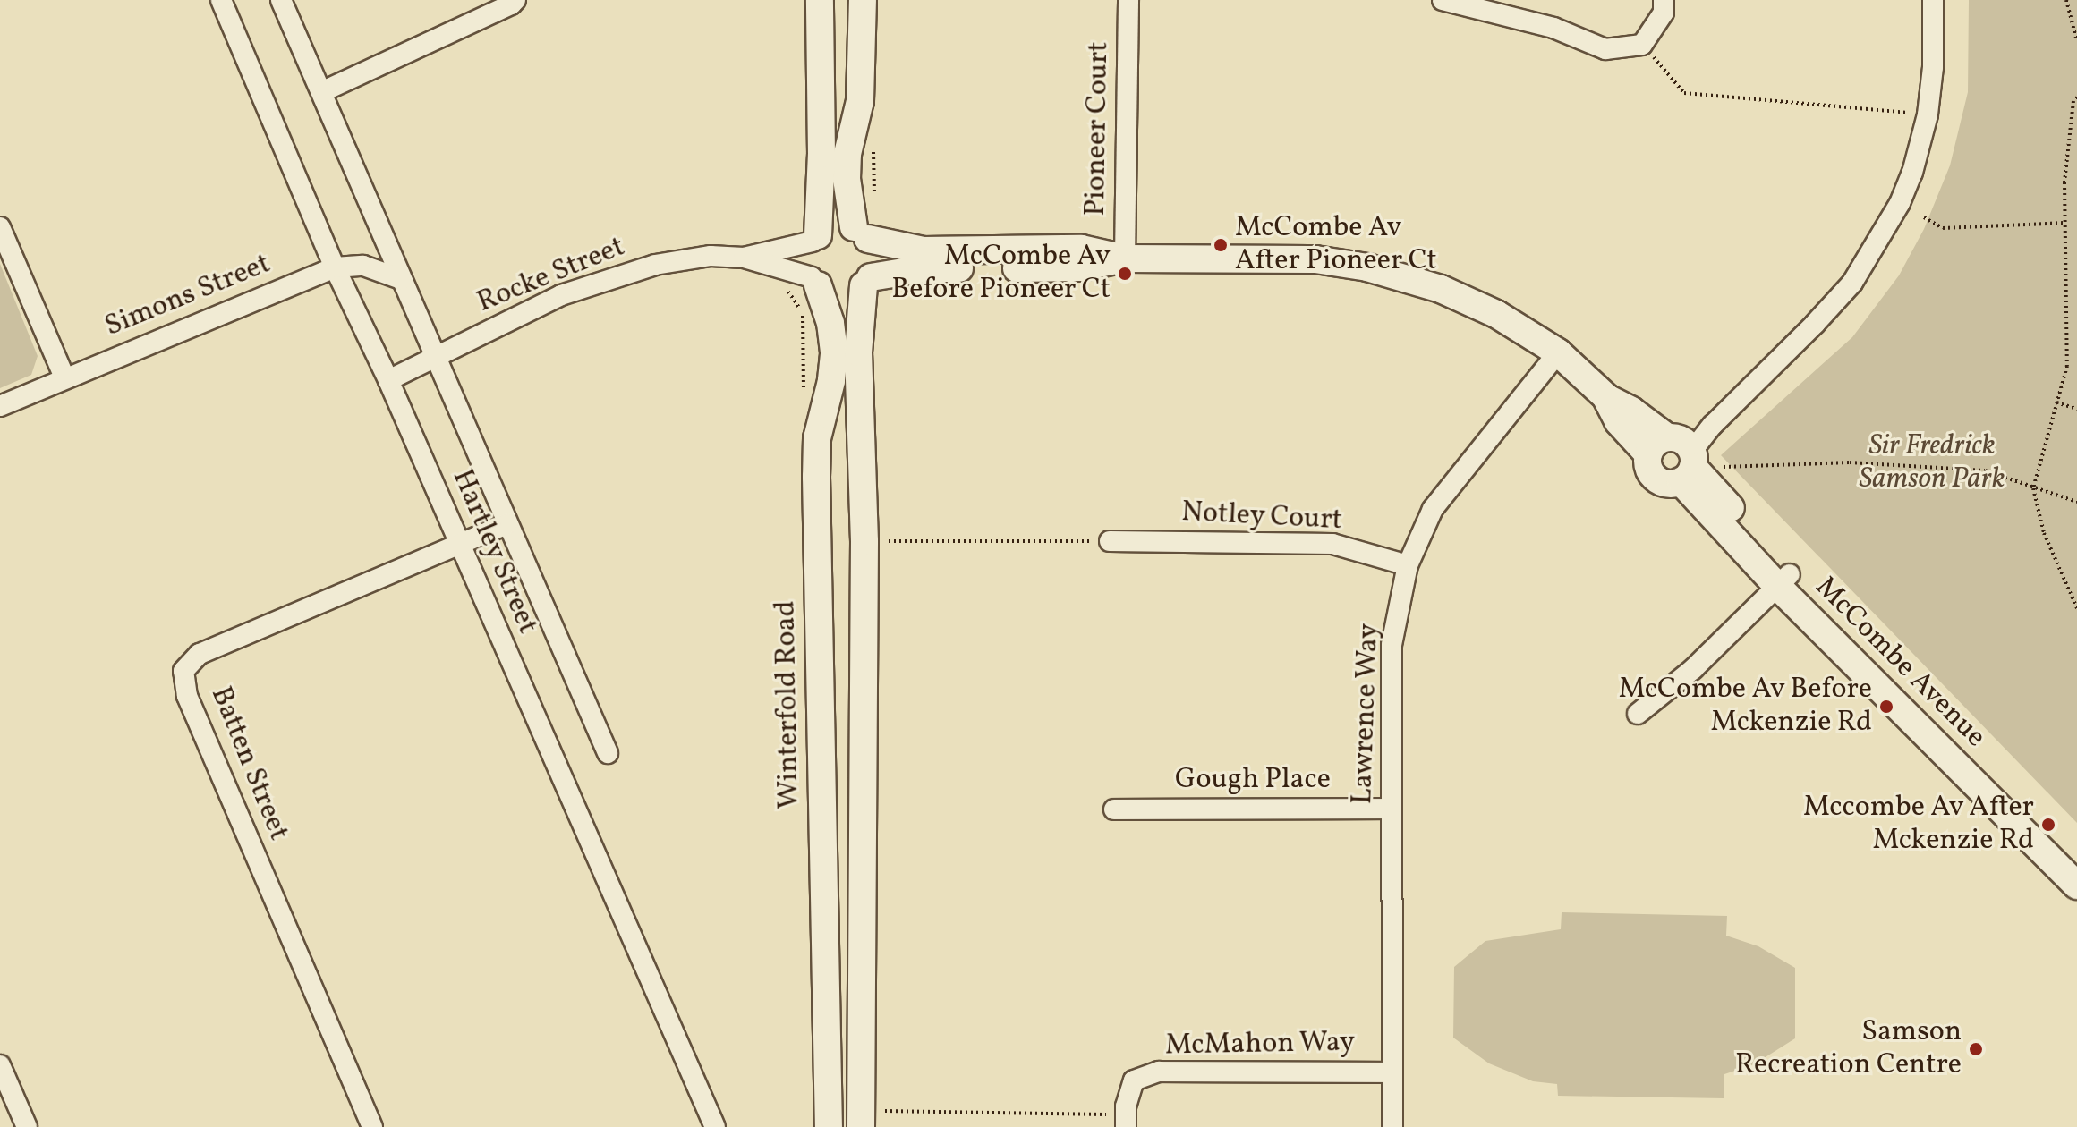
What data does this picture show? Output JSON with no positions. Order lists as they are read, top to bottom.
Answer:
{
  "streets": {
    "main road": ["McCombe Avenue", "Winterfold Road"],
    "street": [
      "Pioneer Court",
      "Rocke Street",
      "Simons Street",
      "Notley Court",
      "Hartley Street",
      "Lawrence Way",
      "Batten Street",
      "Gough Place",
      "McMahon Way"
    ]
  },
  "crossings": [
    ["Pioneer Court", "McCombe Avenue"],
    ["Rocke Street", "Hartley Street"],
    ["Rocke Street", "McCombe Avenue"],
    ["Rocke Street", "Winterfold Road"],
    ["Simons Street", "Hartley Street"],
    ["Notley Court", "Lawrence Way"],
    ["Hartley Street", "Batten Street"],
    ["McCombe Avenue", "Winterfold Road"],
    ["McCombe Avenue", "Lawrence Way"],
    ["Lawrence Way", "Gough Place"],
    ["Lawrence Way", "McMahon Way"]
  ],
  "parks": ["Sir Fredrick Samson Park"],
  "places": [
    "McCombe Av After Pioneer Ct",
    "McCombe Av Before Pioneer Ct",
    "McCombe Av Before Mckenzie Rd",
    "Mccombe Av After Mckenzie Rd",
    "Samson Recreation Centre"
  ]
}
